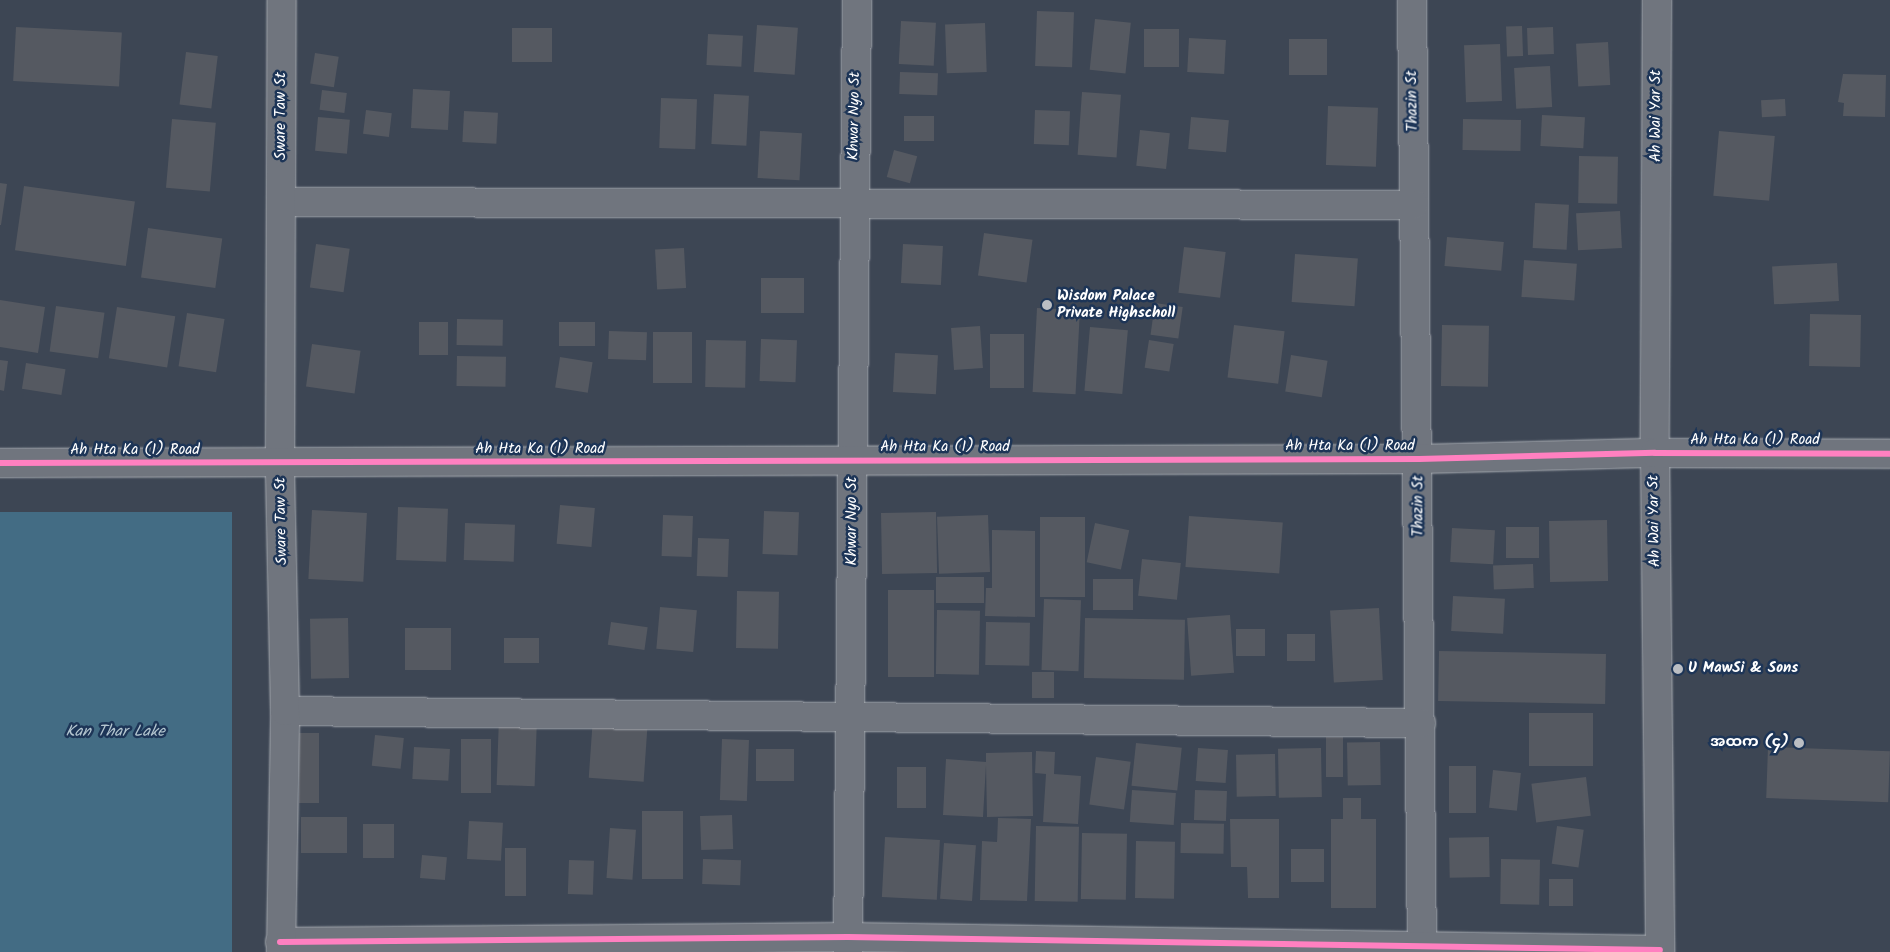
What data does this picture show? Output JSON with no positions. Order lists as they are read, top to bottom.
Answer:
{
  "streets": {
    "street": [
      "Thazin St",
      "Sware Taw St",
      "Khwar Nyo St",
      "Ah Wai Yar St",
      "Ah Hta Ka (1) Road"
    ]
  },
  "crossings": [
    ["Thazin St", "Ah Hta Ka (1) Road"],
    ["Sware Taw St", "Ah Hta Ka (1) Road"],
    ["Khwar Nyo St", "Ah Hta Ka (1) Road"],
    ["Ah Wai Yar St", "Ah Hta Ka (1) Road"]
  ],
  "water": ["Kan Thar Lake"],
  "places": ["Wisdom Palace Private Highscholl", "U MawSi & Sons", "အထက (၄)"]
}
